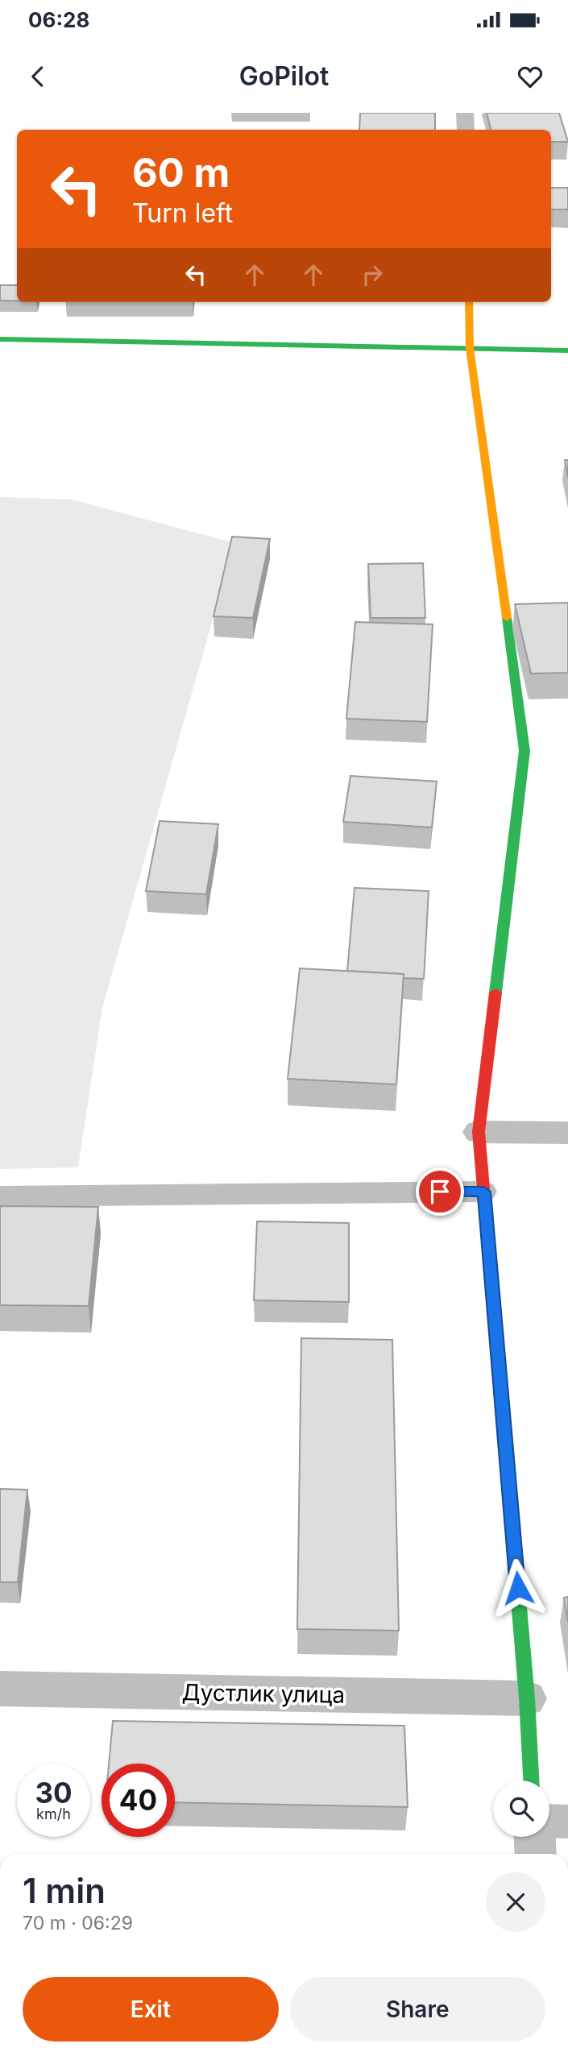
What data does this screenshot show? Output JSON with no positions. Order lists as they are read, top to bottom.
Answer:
{
  "streets": {
    "street": ["Дустлик улица"]
  },
  "page": {
    "status": "06:28",
    "header": "GoPilot",
    "turn": ["60 m", "Turn left"],
    "speed": "30 km/h",
    "limit": "40",
    "heading": ["1 min", "70 m · 06:29"],
    "buttons": ["Exit", "Share"]
  }
}
